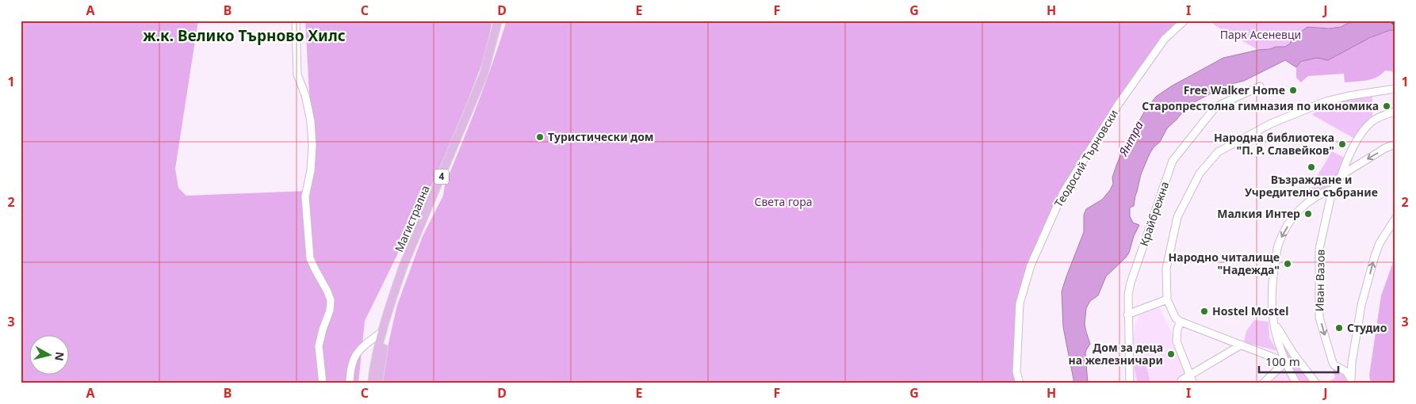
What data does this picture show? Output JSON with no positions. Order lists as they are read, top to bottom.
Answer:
{
  "streets": {
    "main road": ["4", "Магистрална"],
    "street": ["Теодосий Търновски", "Крайбрежна", "Иван Вазов"]
  },
  "districts": ["ж.к. Велико Търново Хилс"],
  "water": ["Янтра"],
  "parks": ["Парк Асеневци", "Света гора"],
  "places": [
    "Free Walker Home",
    "Старопрестолна гимназия по икономика",
    "Туристически дом",
    "Народна библиотека \"П. Р. Славейков\"",
    "Възраждане и Учредително събрание",
    "Малкия Интер",
    "Народно читалище \"Надежда\"",
    "Hostel Mostel",
    "Студио",
    "Дом за деца на железничари"
  ],
  "scale_bar": "100 m",
  "north": "right",
  "grid": {
    "columns": [
      "A",
      "B",
      "C",
      "D",
      "E",
      "F",
      "G",
      "H",
      "I",
      "J"
    ],
    "rows": ["1", "2", "3"]
  }
}
